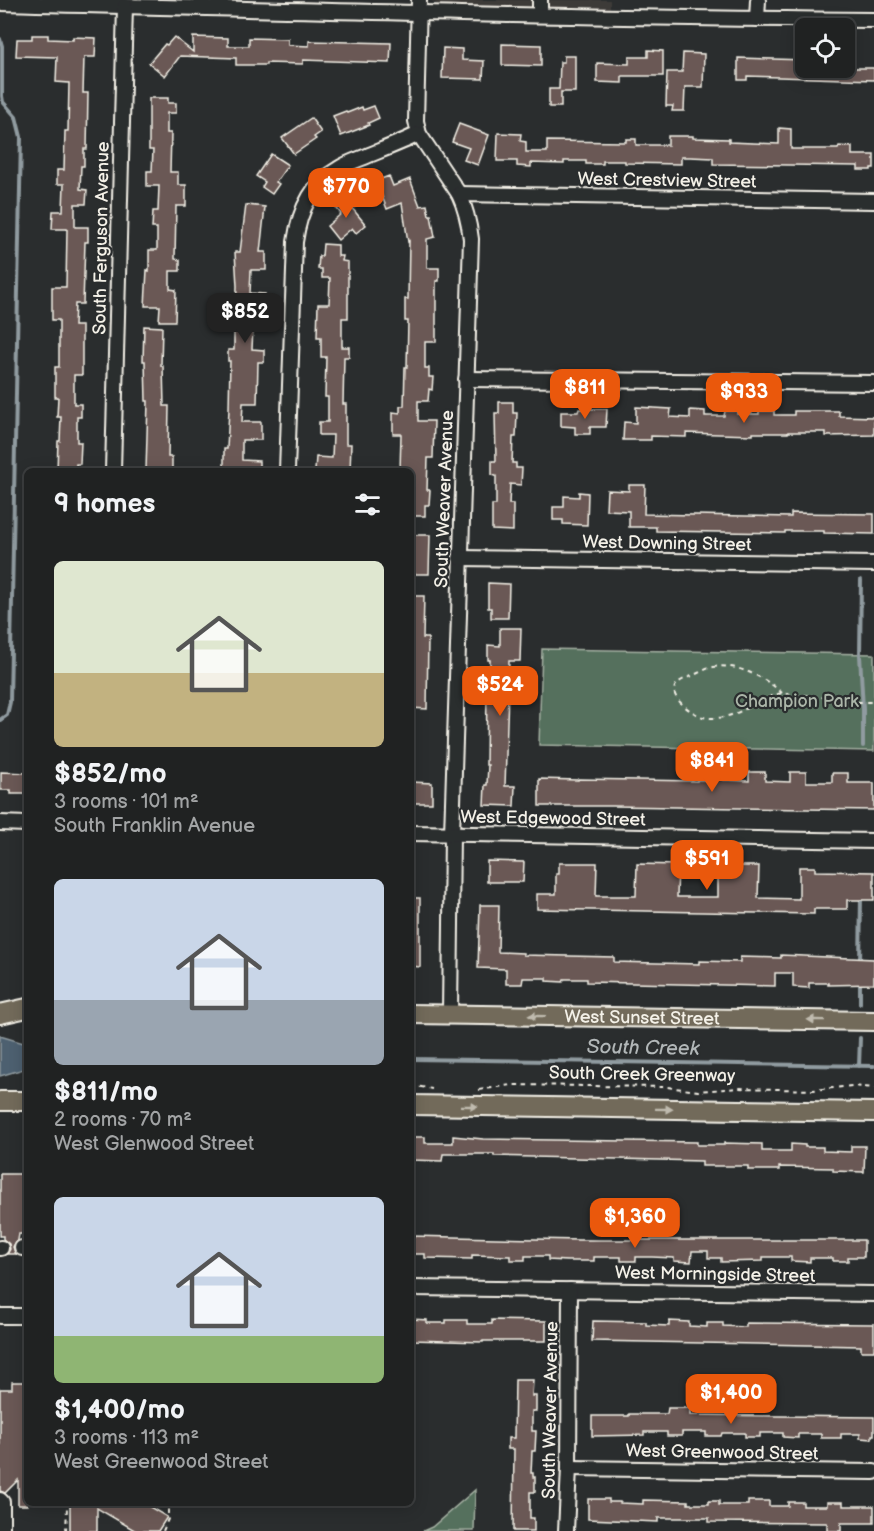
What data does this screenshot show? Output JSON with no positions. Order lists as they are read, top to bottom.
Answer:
{
  "streets": {
    "main road": ["West Sunset Street"],
    "street": [
      "West Crestview Street",
      "South Ferguson Avenue",
      "South Weaver Avenue",
      "West Downing Street",
      "West Edgewood Street",
      "West Morningside Street",
      "West Greenwood Street"
    ],
    "path": ["South Creek Greenway"]
  },
  "crossings": [
    ["West Crestview Street", "South Weaver Avenue"],
    ["South Weaver Avenue", "West Downing Street"],
    ["South Weaver Avenue", "West Edgewood Street"],
    ["South Weaver Avenue", "West Sunset Street"],
    ["South Weaver Avenue", "West Morningside Street"],
    ["South Weaver Avenue", "West Greenwood Street"]
  ],
  "water": ["South Creek"],
  "parks": ["Champion Park"],
  "page": {
    "price": [
      "$770",
      "$852",
      "$811",
      "$933",
      "$524",
      "$841",
      "$591",
      "$1,360",
      "$1,400"
    ],
    "heading": "9 homes",
    "list": [
      {
        "name": "$852/mo",
        "note": "3 rooms · 101 m² · South Franklin Avenue"
      },
      {
        "name": "$811/mo",
        "note": "2 rooms · 70 m² · West Glenwood Street"
      },
      {
        "name": "$1,400/mo",
        "note": "3 rooms · 113 m² · West Greenwood Street"
      }
    ]
  }
}
